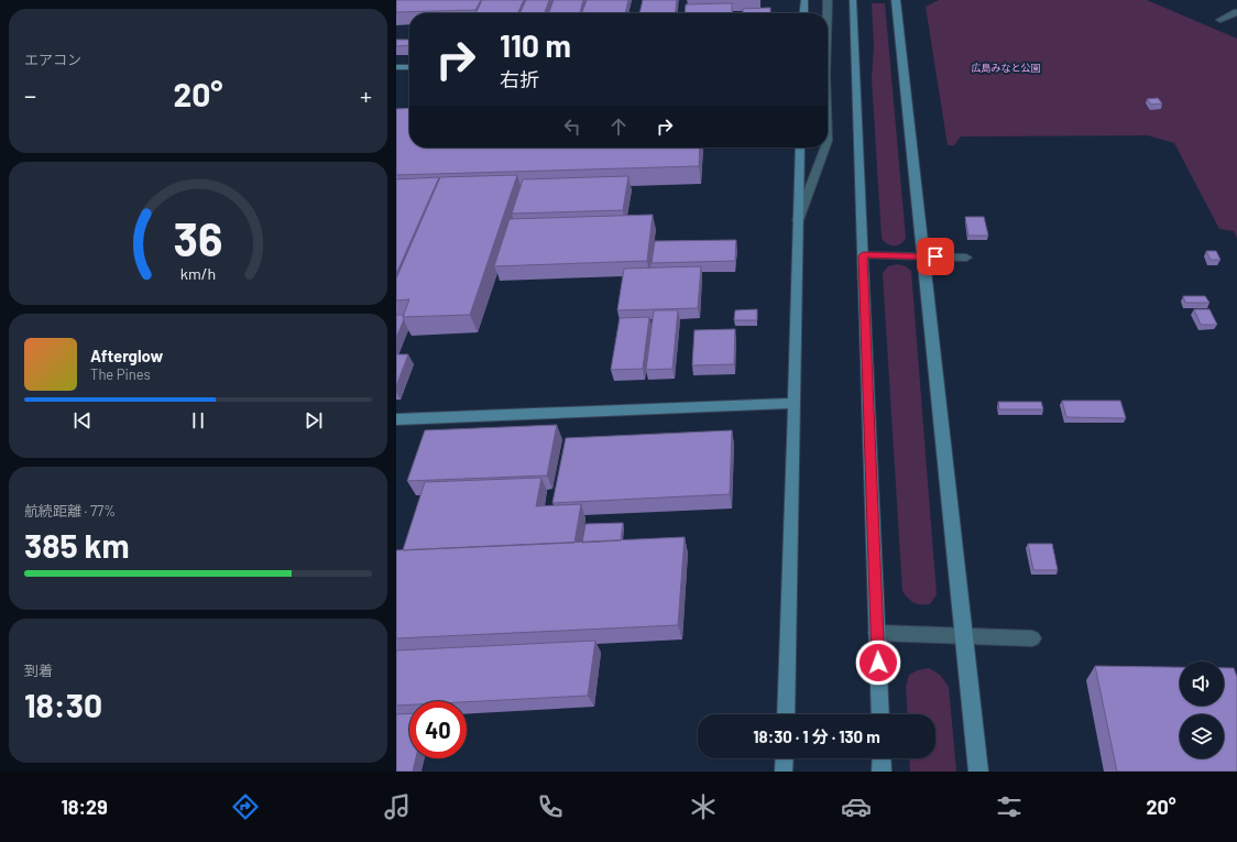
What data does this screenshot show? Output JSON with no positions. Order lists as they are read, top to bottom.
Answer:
{
  "parks": ["広島みなと公園"],
  "page": {
    "tile": [
      "エアコン",
      ["航続距離 · 77%", "385 km"],
      ["到着", "18:30"]
    ],
    "turn": ["110 m", "右折"],
    "heat": ["−", "20°", "+"],
    "song": ["Afterglow", "The Pines"],
    "limit": "40",
    "trip": "18:30 · 1 分 · 130 m",
    "tabs": ["18:29", "20°"],
    "gauge": ["36", "km/h"]
  }
}
